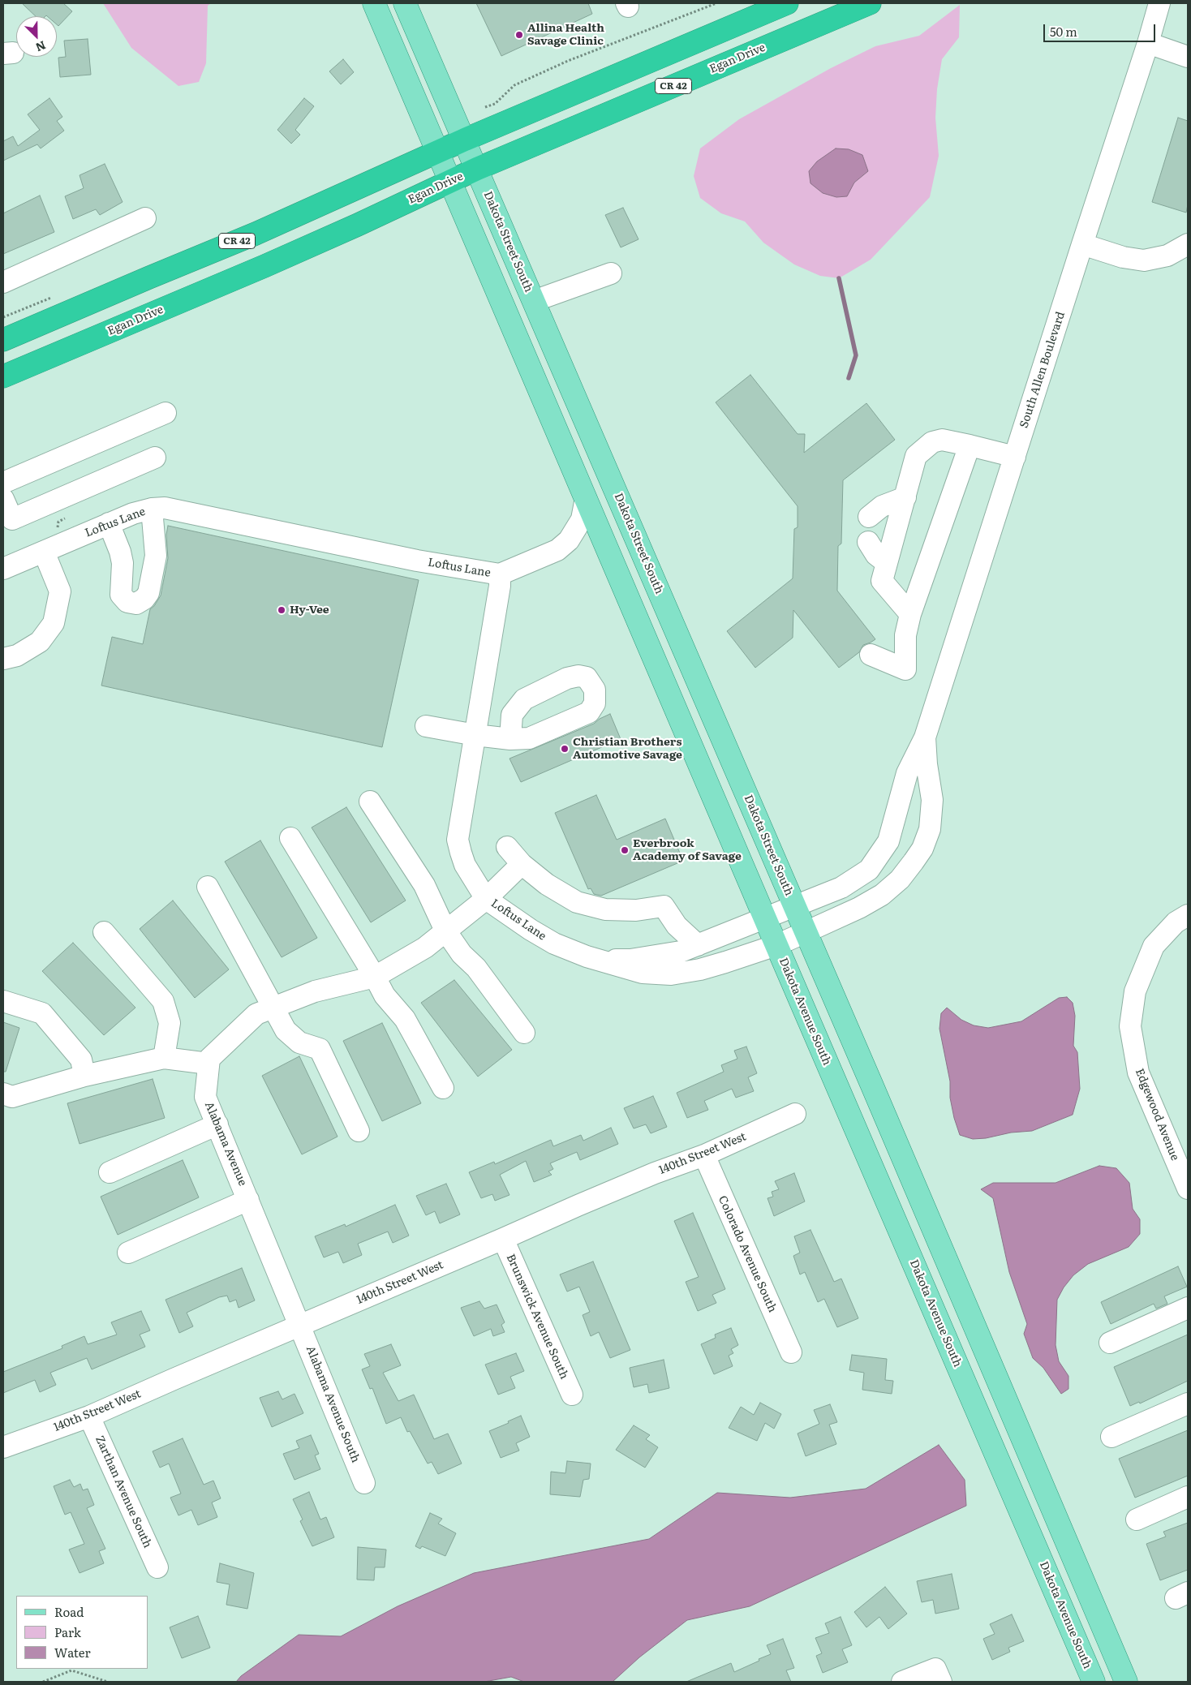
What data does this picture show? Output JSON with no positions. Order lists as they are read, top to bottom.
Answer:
{
  "streets": {
    "highway": ["Egan Drive", "CR 42"],
    "main road": ["Dakota Street South", "Dakota Avenue South"],
    "street": [
      "South Allen Boulevard",
      "Loftus Lane",
      "Edgewood Avenue",
      "Alabama Avenue",
      "140th Street West",
      "Colorado Avenue South",
      "Brunswick Avenue South",
      "Alabama Avenue South",
      "Zarthan Avenue South"
    ]
  },
  "crossings": [
    ["Egan Drive", "Dakota Street South"],
    ["CR 42", "Dakota Street South"],
    ["Dakota Street South", "South Allen Boulevard"],
    ["South Allen Boulevard", "Loftus Lane"],
    ["South Allen Boulevard", "Dakota Avenue South"],
    ["Loftus Lane", "Dakota Avenue South"],
    ["Alabama Avenue", "140th Street West"],
    ["Alabama Avenue", "Alabama Avenue South"],
    ["140th Street West", "Colorado Avenue South"],
    ["140th Street West", "Brunswick Avenue South"],
    ["140th Street West", "Alabama Avenue South"],
    ["140th Street West", "Zarthan Avenue South"]
  ],
  "places": [
    "Allina Health Savage Clinic",
    "Hy-Vee",
    "Christian Brothers Automotive Savage",
    "Everbrook Academy of Savage"
  ],
  "legend": ["Road", "Park", "Water"],
  "scale_bar": "50 m",
  "north": "bottom right"
}
